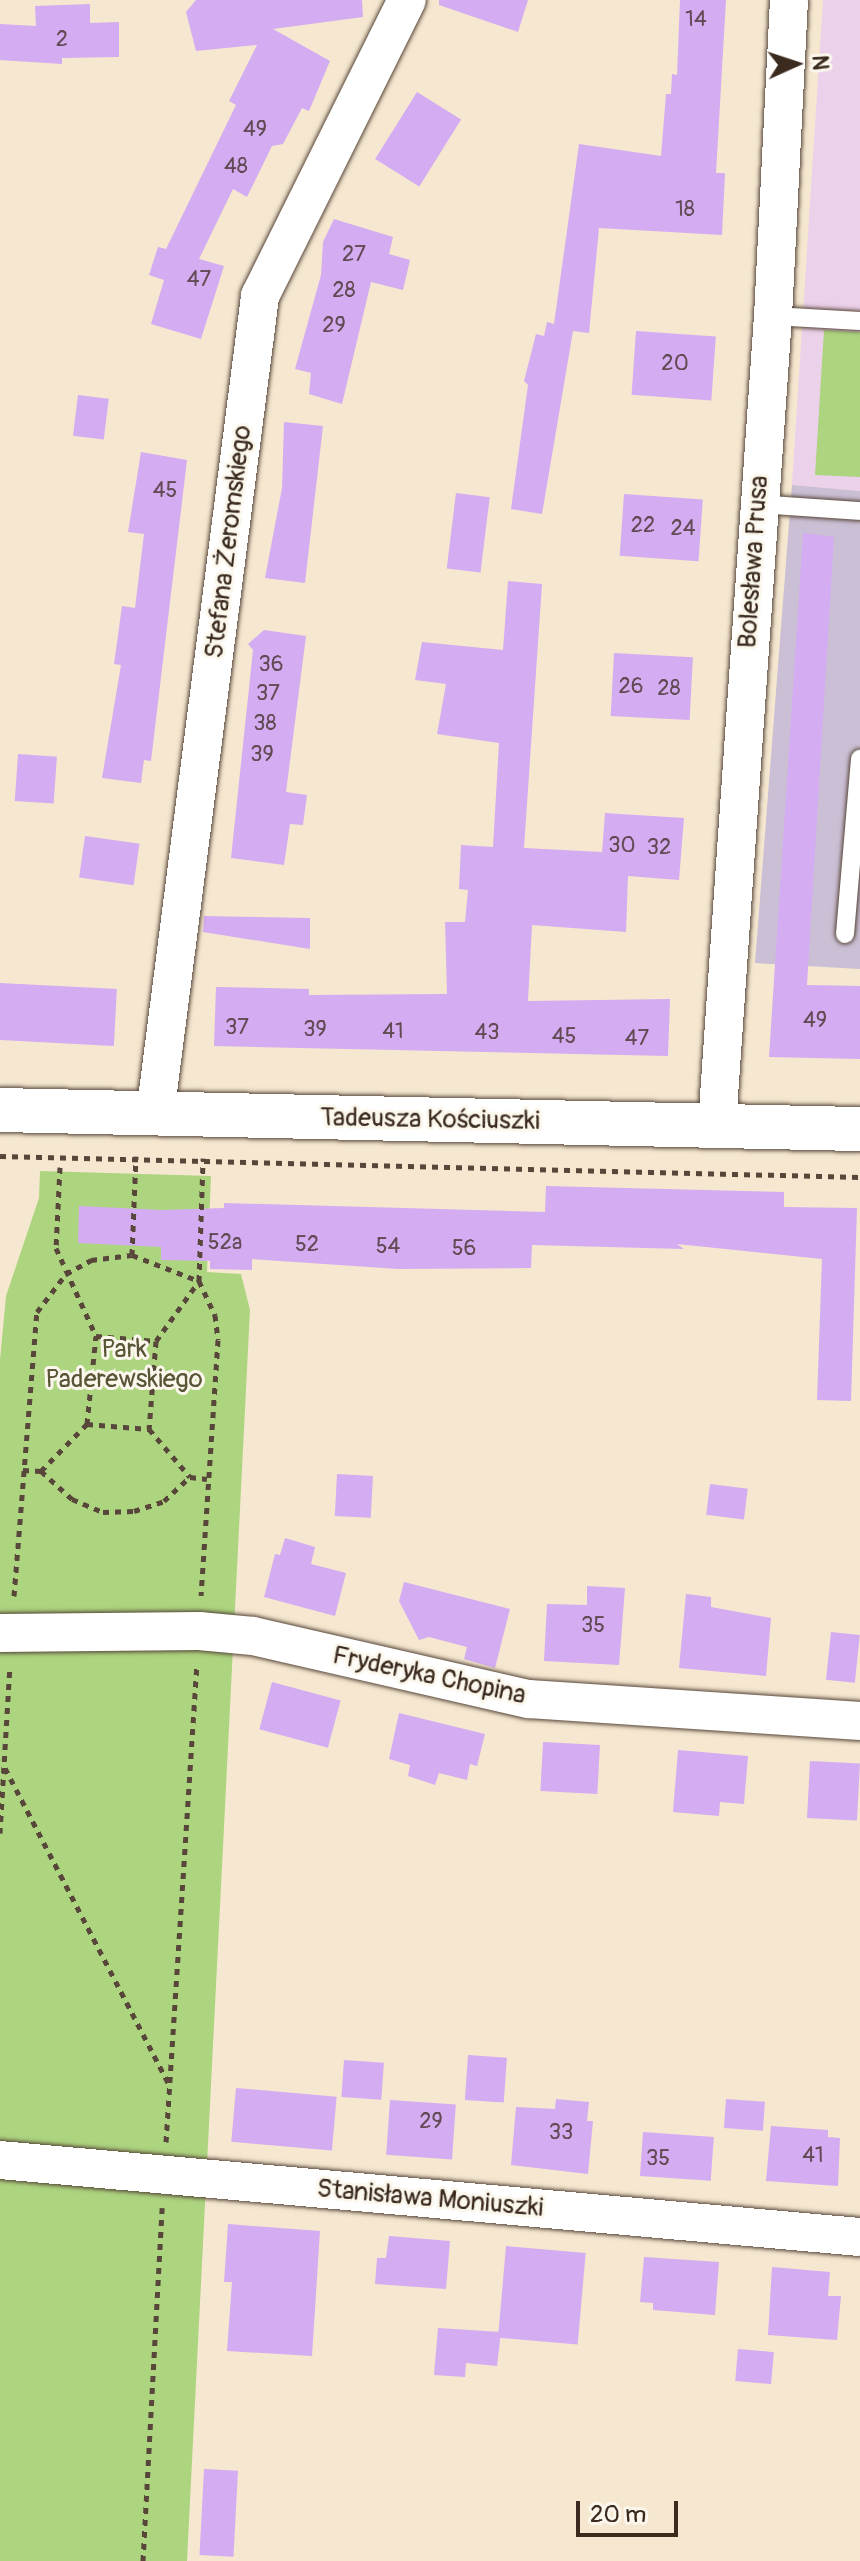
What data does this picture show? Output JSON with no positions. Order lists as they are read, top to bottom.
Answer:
{
  "streets": {
    "street": [
      "Stefana Żeromskiego",
      "Bolesława Prusa",
      "Tadeusza Kościuszki",
      "Fryderyka Chopina",
      "Stanisława Moniuszki"
    ]
  },
  "crossings": [
    ["Stefana Żeromskiego", "Tadeusza Kościuszki"],
    ["Bolesława Prusa", "Tadeusza Kościuszki"]
  ],
  "parks": ["Park Paderewskiego"],
  "house_numbers": [
    "14",
    "2",
    "49",
    "48",
    "18",
    "27",
    "47",
    "28",
    "29",
    "20",
    "45",
    "22",
    "24",
    "36",
    "26",
    "28",
    "37",
    "38",
    "39",
    "30",
    "32",
    "49",
    "37",
    "39",
    "41",
    "43",
    "45",
    "47",
    "52a",
    "52",
    "54",
    "56",
    "35",
    "29",
    "33",
    "41",
    "35"
  ],
  "scale_bar": "20 m",
  "north": "right"
}
